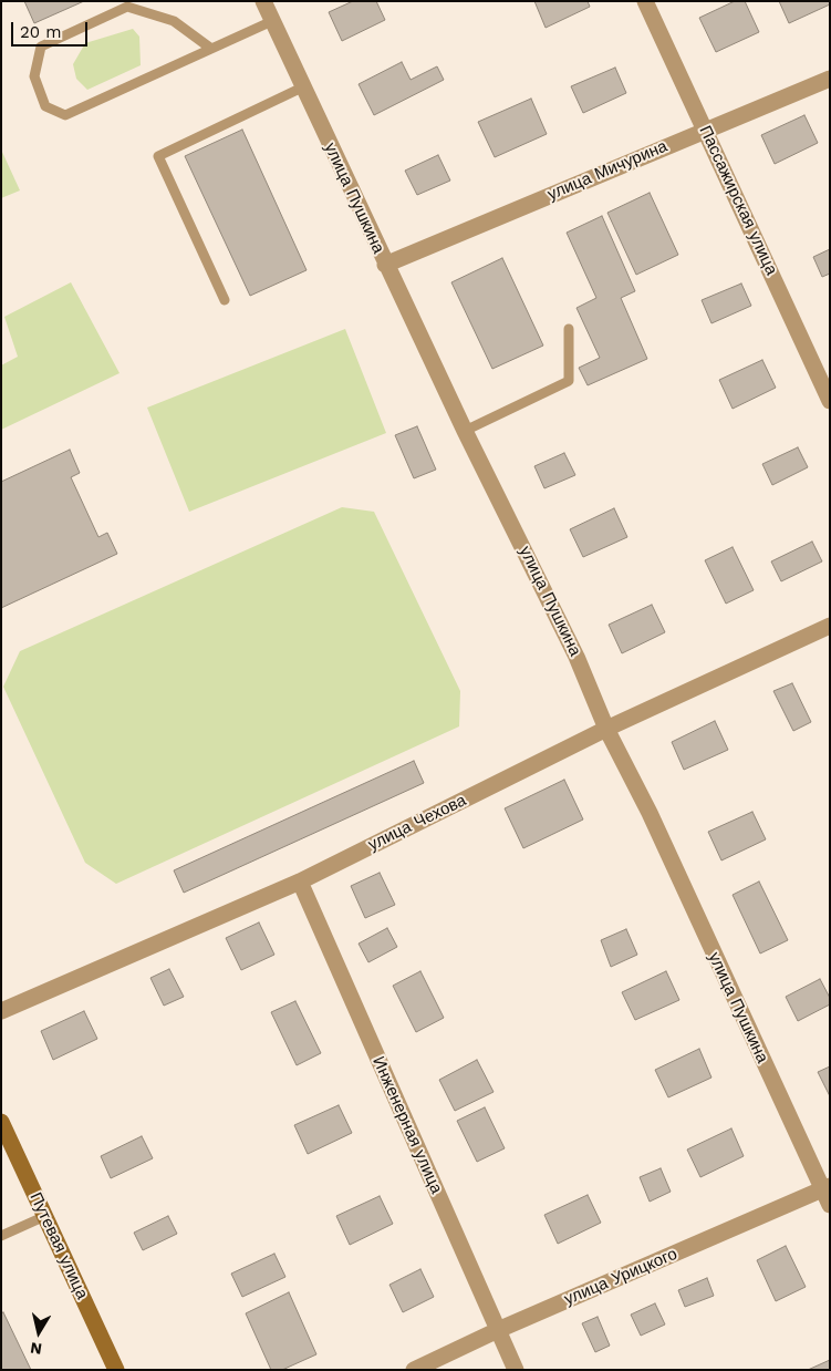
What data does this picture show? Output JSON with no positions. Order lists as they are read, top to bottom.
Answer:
{
  "streets": {
    "street": [
      "улица Мичурина",
      "улица Пушкина",
      "Пассажирская улица",
      "улица Чехова",
      "Инженерная улица",
      "Путевая улица",
      "улица Урицкого"
    ]
  },
  "crossings": [
    ["улица Мичурина", "улица Пушкина"],
    ["улица Мичурина", "Пассажирская улица"],
    ["улица Пушкина", "улица Чехова"],
    ["улица Пушкина", "улица Урицкого"],
    ["улица Чехова", "Инженерная улица"],
    ["Инженерная улица", "улица Урицкого"]
  ],
  "scale_bar": "20 m",
  "north": "bottom"
}
